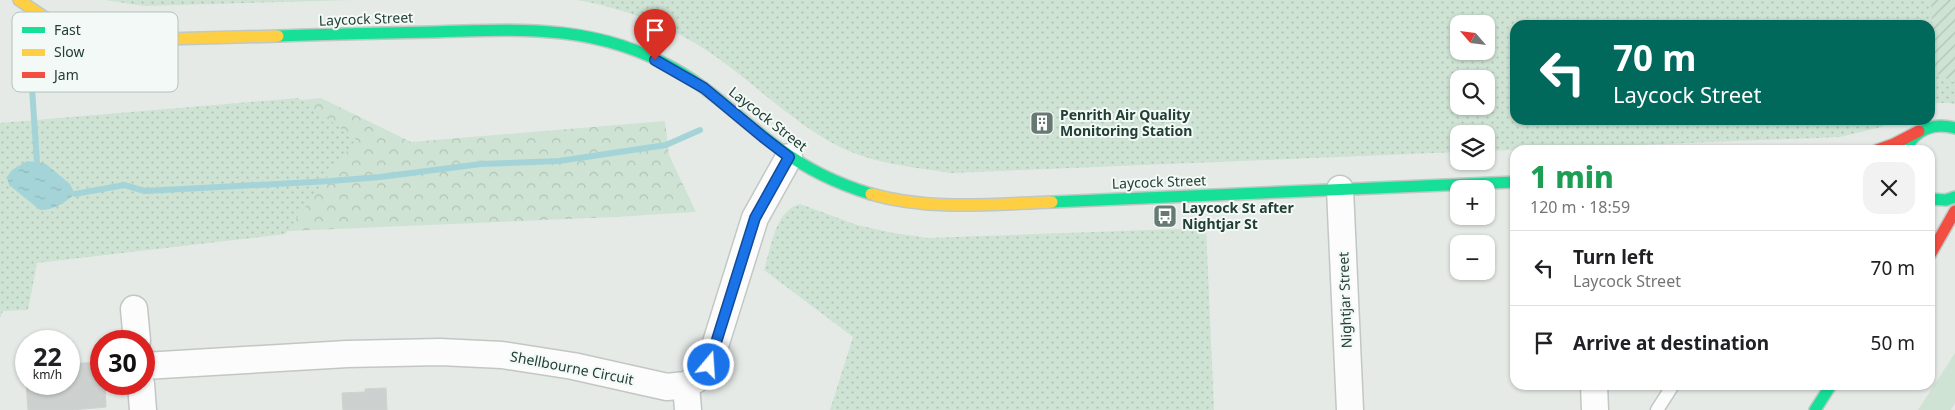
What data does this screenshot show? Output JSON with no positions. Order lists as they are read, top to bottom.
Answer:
{
  "streets": {
    "street": ["Laycock Street", "Nightjar Street", "Shellbourne Circuit"]
  },
  "crossings": [
    ["Laycock Street", "Nightjar Street"],
    ["Laycock Street", "Shellbourne Circuit"]
  ],
  "places": {
    "building": ["Penrith Air Quality Monitoring Station"],
    "bus stop": ["Laycock St after Nightjar St"]
  },
  "legend": ["Fast", "Slow", "Jam"],
  "north": "top left",
  "page": {
    "map_buttons": ["+", "−"],
    "turn": ["70 m", "Laycock Street"],
    "heading": ["1 min", "120 m · 18:59"],
    "list": [
      {
        "name": "Turn left",
        "note": "Laycock Street",
        "value": "70 m"
      },
      {
        "name": "Arrive at destination",
        "value": "50 m"
      }
    ],
    "speed": "22 km/h",
    "limit": "30"
  }
}
